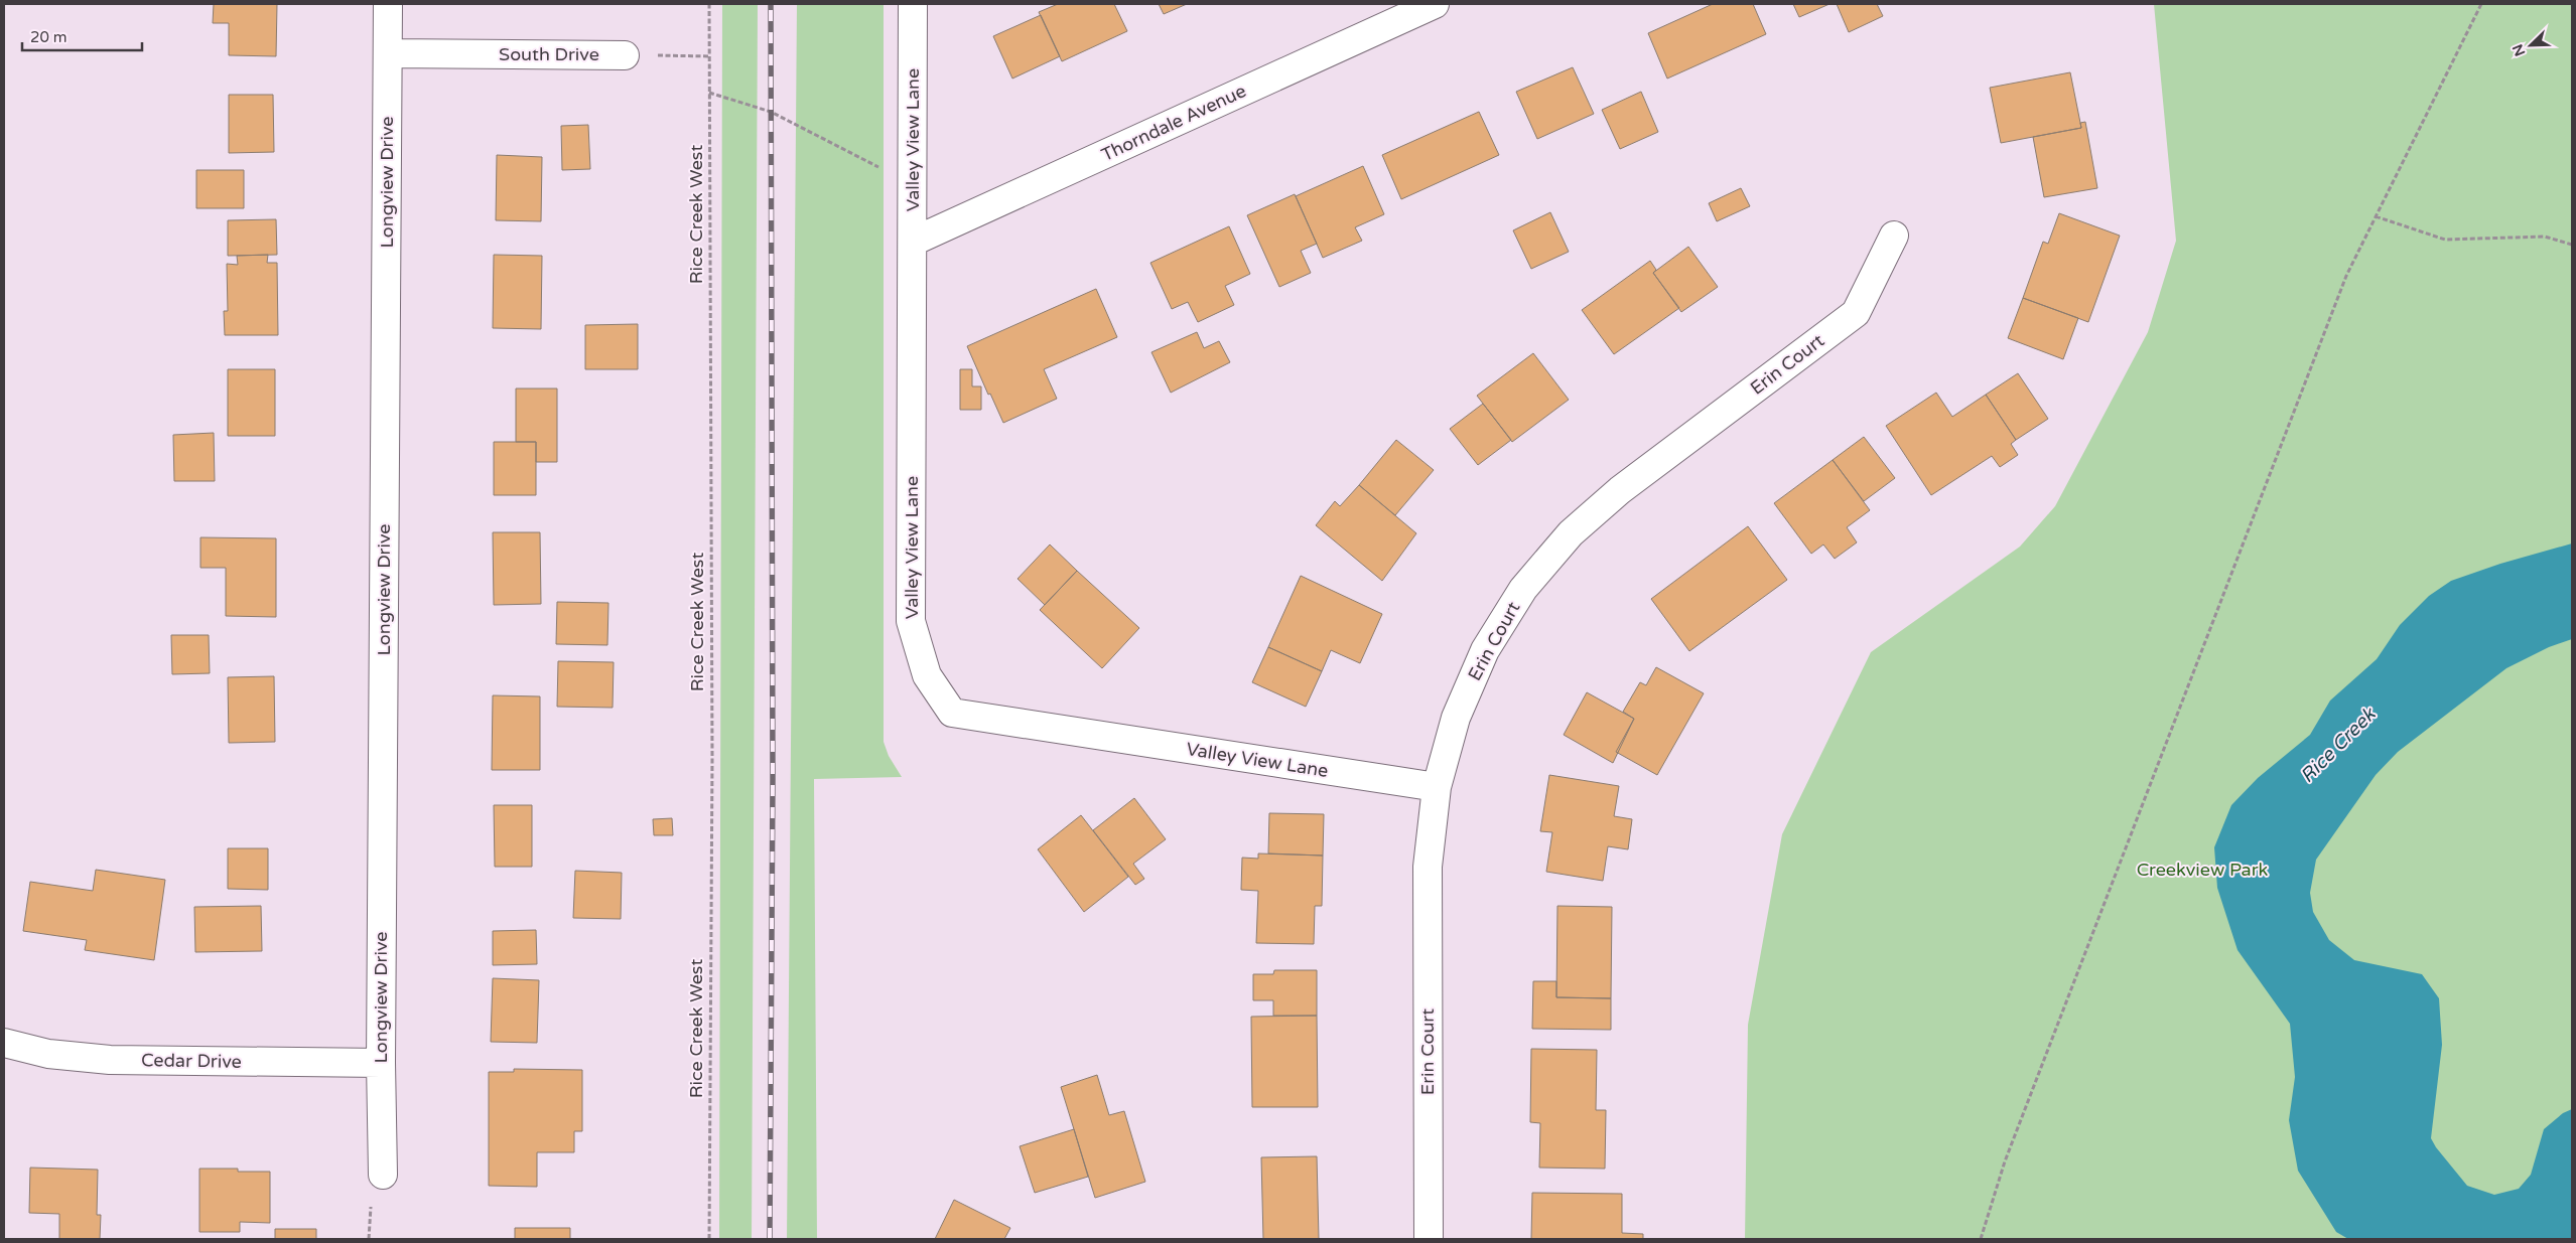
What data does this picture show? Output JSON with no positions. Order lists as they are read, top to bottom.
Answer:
{
  "streets": {
    "street": [
      "South Drive",
      "Thorndale Avenue",
      "Valley View Lane",
      "Longview Drive",
      "Erin Court",
      "Cedar Drive"
    ],
    "path": ["Rice Creek West"]
  },
  "crossings": [
    ["South Drive", "Longview Drive"],
    ["South Drive", "Rice Creek West"],
    ["Thorndale Avenue", "Valley View Lane"],
    ["Valley View Lane", "Erin Court"],
    ["Longview Drive", "Cedar Drive"]
  ],
  "water": ["Rice Creek"],
  "parks": ["Creekview Park"],
  "scale_bar": "20 m",
  "north": "bottom left"
}
